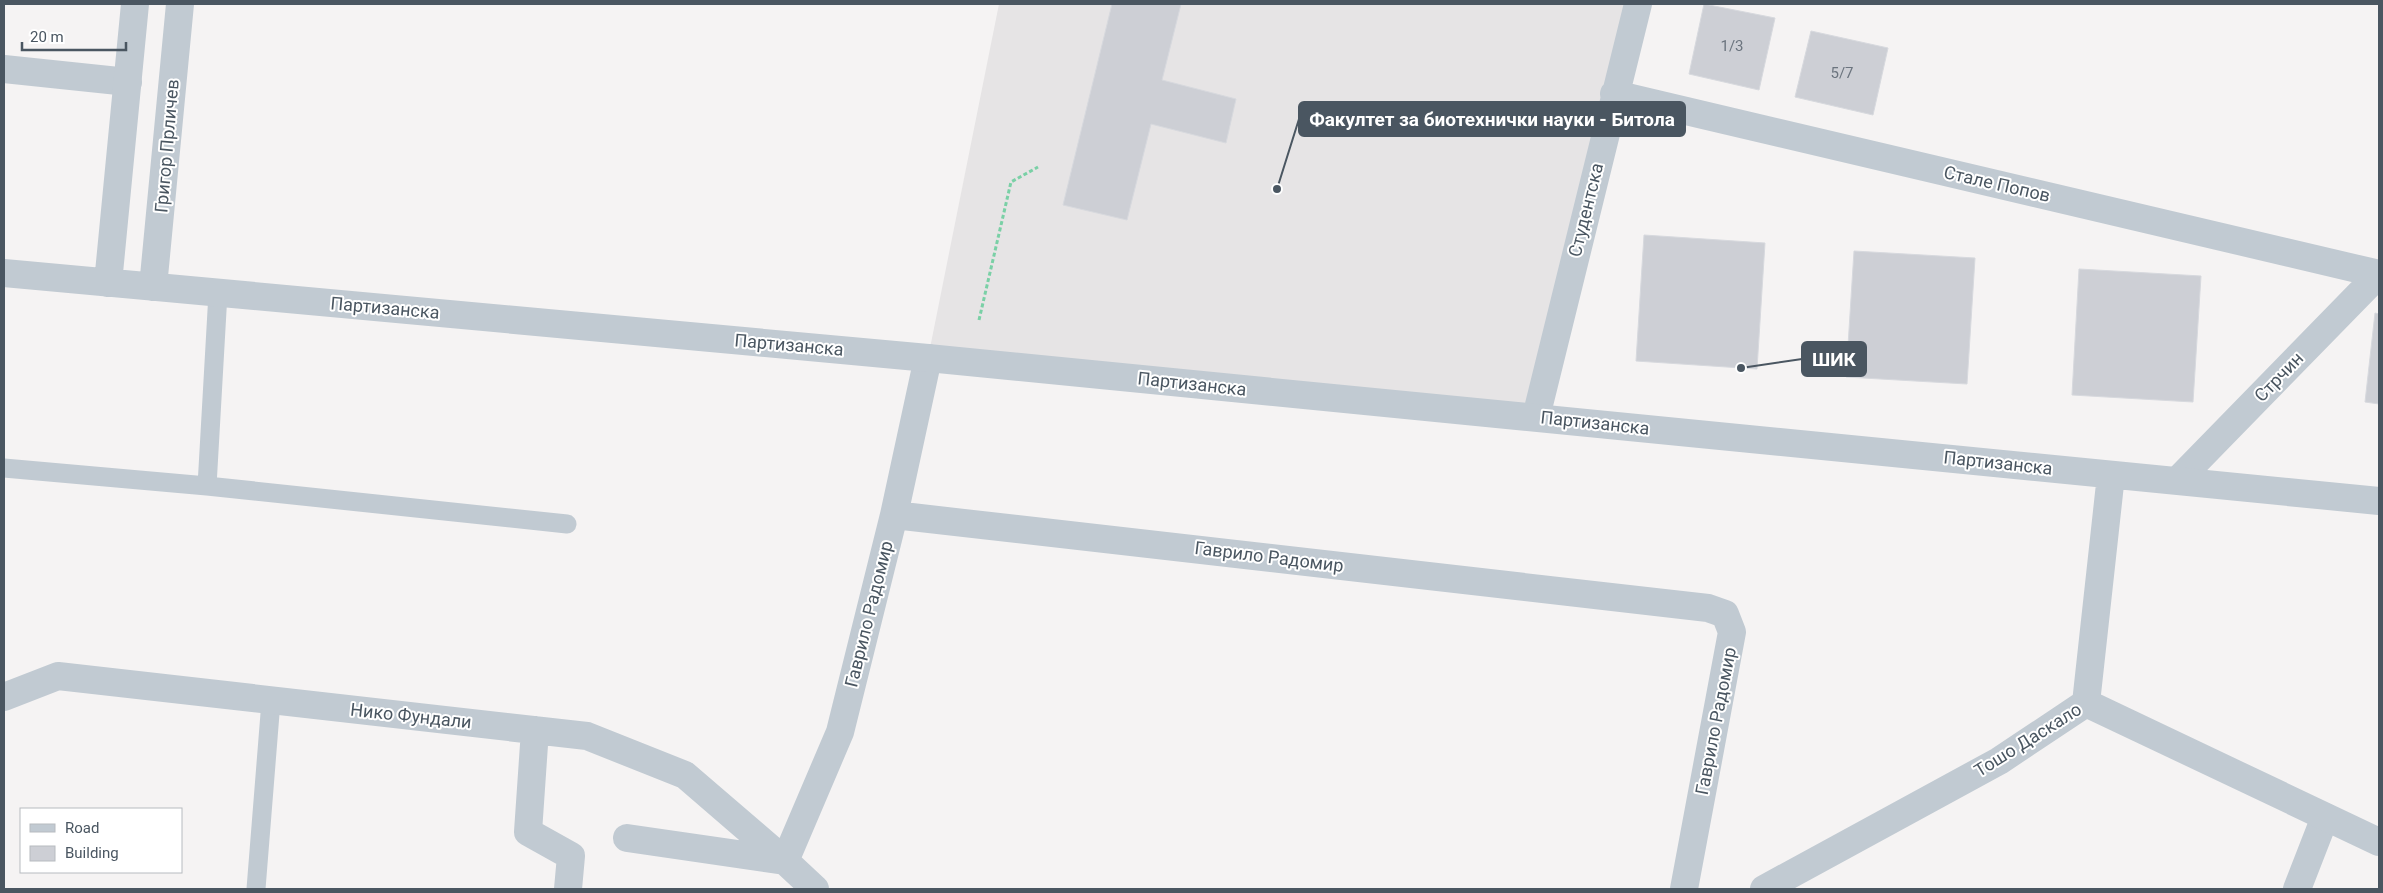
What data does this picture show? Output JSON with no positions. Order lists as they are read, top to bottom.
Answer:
{
  "streets": {
    "street": [
      "Григор Прличев",
      "Стале Попов",
      "Студентска",
      "Партизанска",
      "Стрчин",
      "Гаврило Радомир",
      "Нико Фундали",
      "Тошо Даскало"
    ]
  },
  "crossings": [
    ["Григор Прличев", "Партизанска"],
    ["Стале Попов", "Студентска"],
    ["Стале Попов", "Стрчин"],
    ["Студентска", "Партизанска"],
    ["Партизанска", "Стрчин"],
    ["Гаврило Радомир", "Нико Фундали"]
  ],
  "places": ["Факултет за биотехнички науки - Битола", "ШИК"],
  "house_numbers": ["1/3", "5/7"],
  "legend": ["Road", "Building"],
  "scale_bar": "20 m"
}
